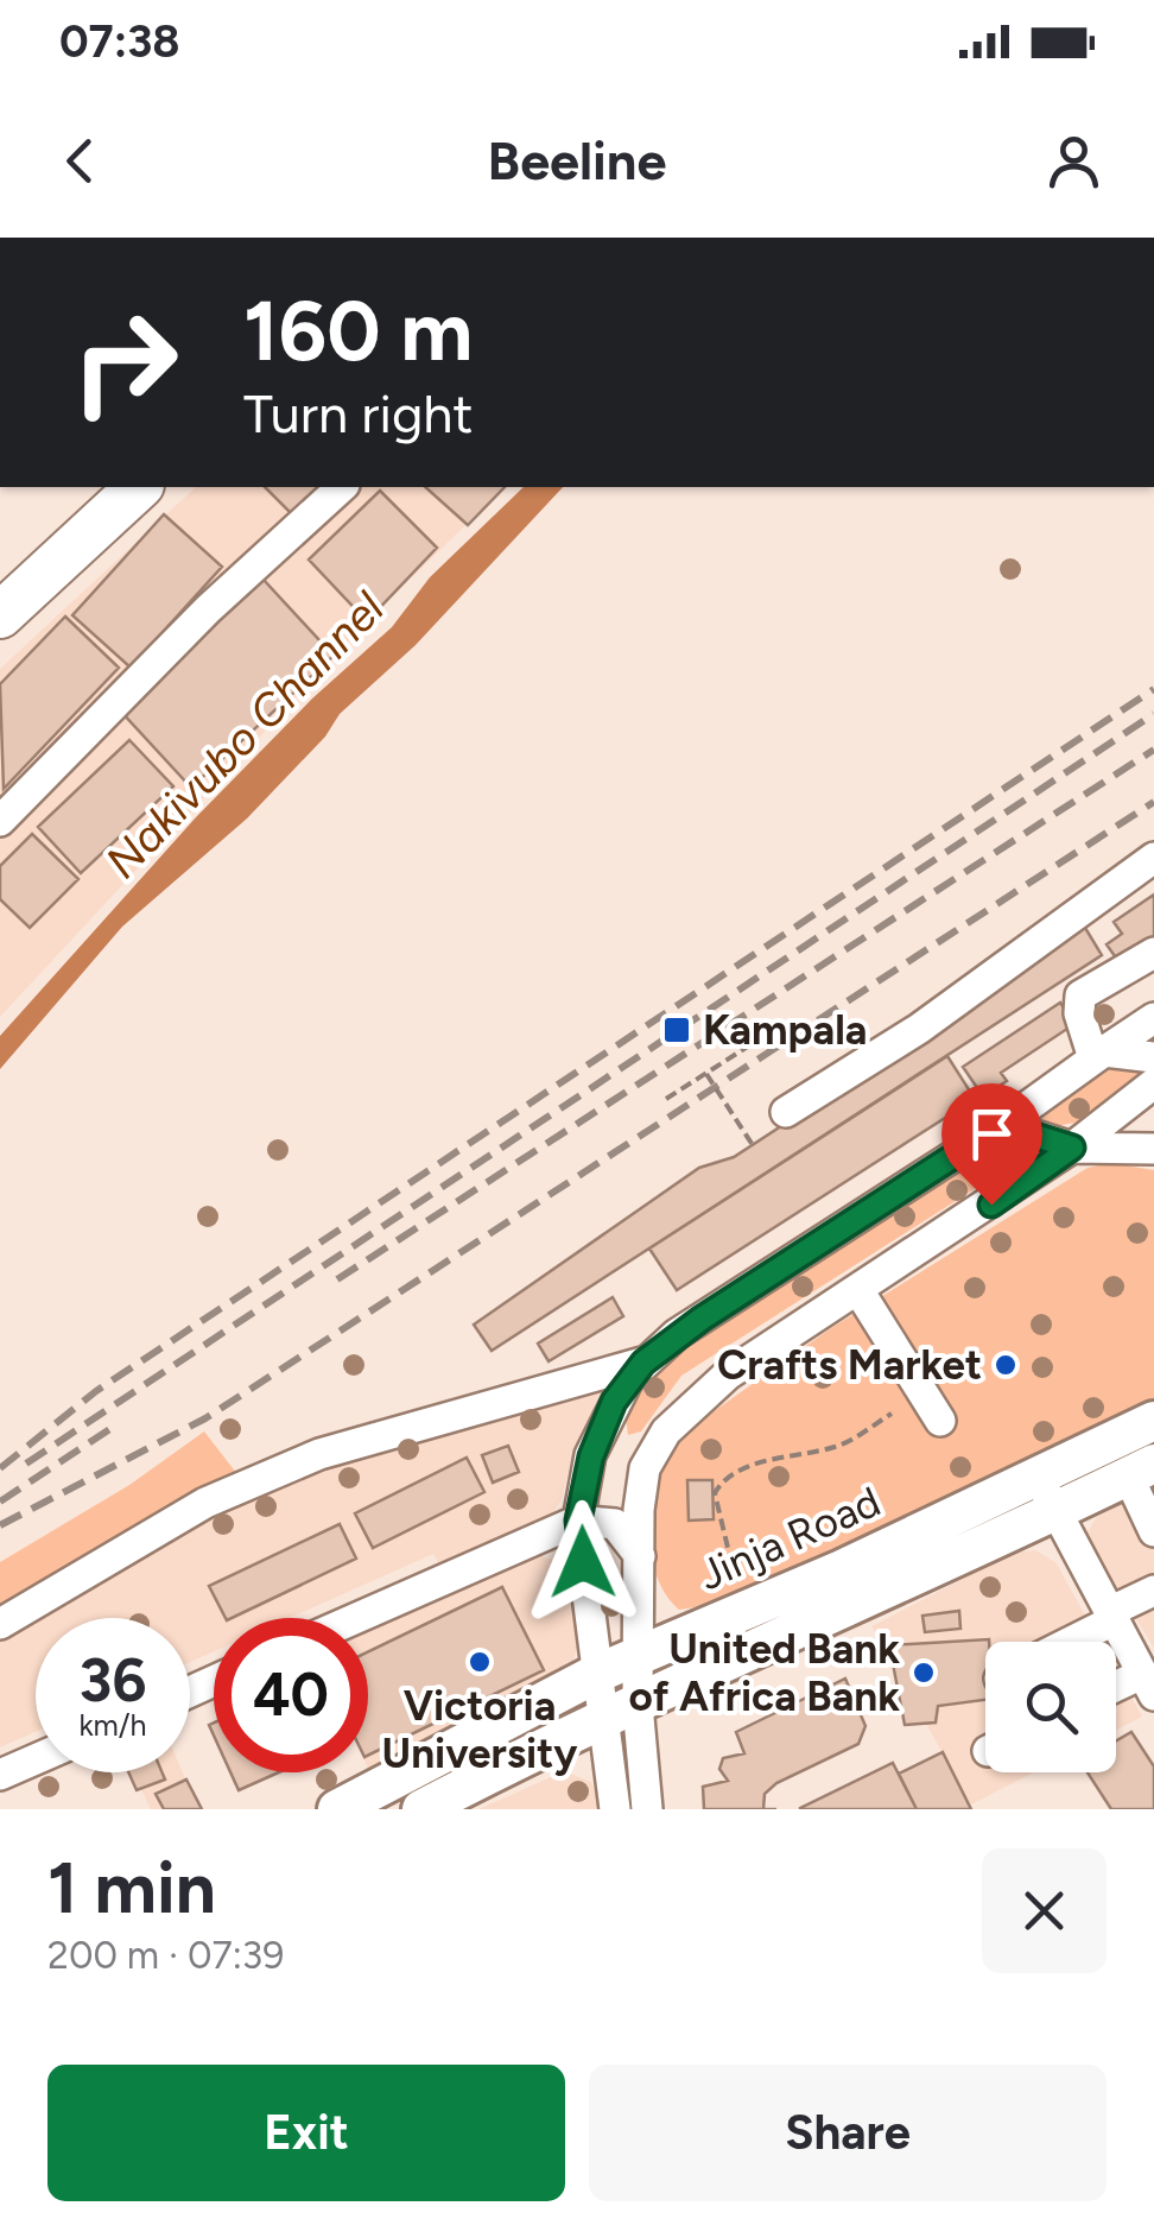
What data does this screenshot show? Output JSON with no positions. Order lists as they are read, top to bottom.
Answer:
{
  "streets": {
    "main road": ["Jinja Road"]
  },
  "water": ["Nakivubo Channel"],
  "places": {
    "transit": ["Kampala"],
    "other": ["Crafts Market", "Victoria University", "United Bank of Africa Bank"]
  },
  "page": {
    "status": "07:38",
    "header": "Beeline",
    "turn": ["160 m", "Turn right"],
    "speed": "36 km/h",
    "limit": "40",
    "heading": ["1 min", "200 m · 07:39"],
    "buttons": ["Exit", "Share"]
  }
}
